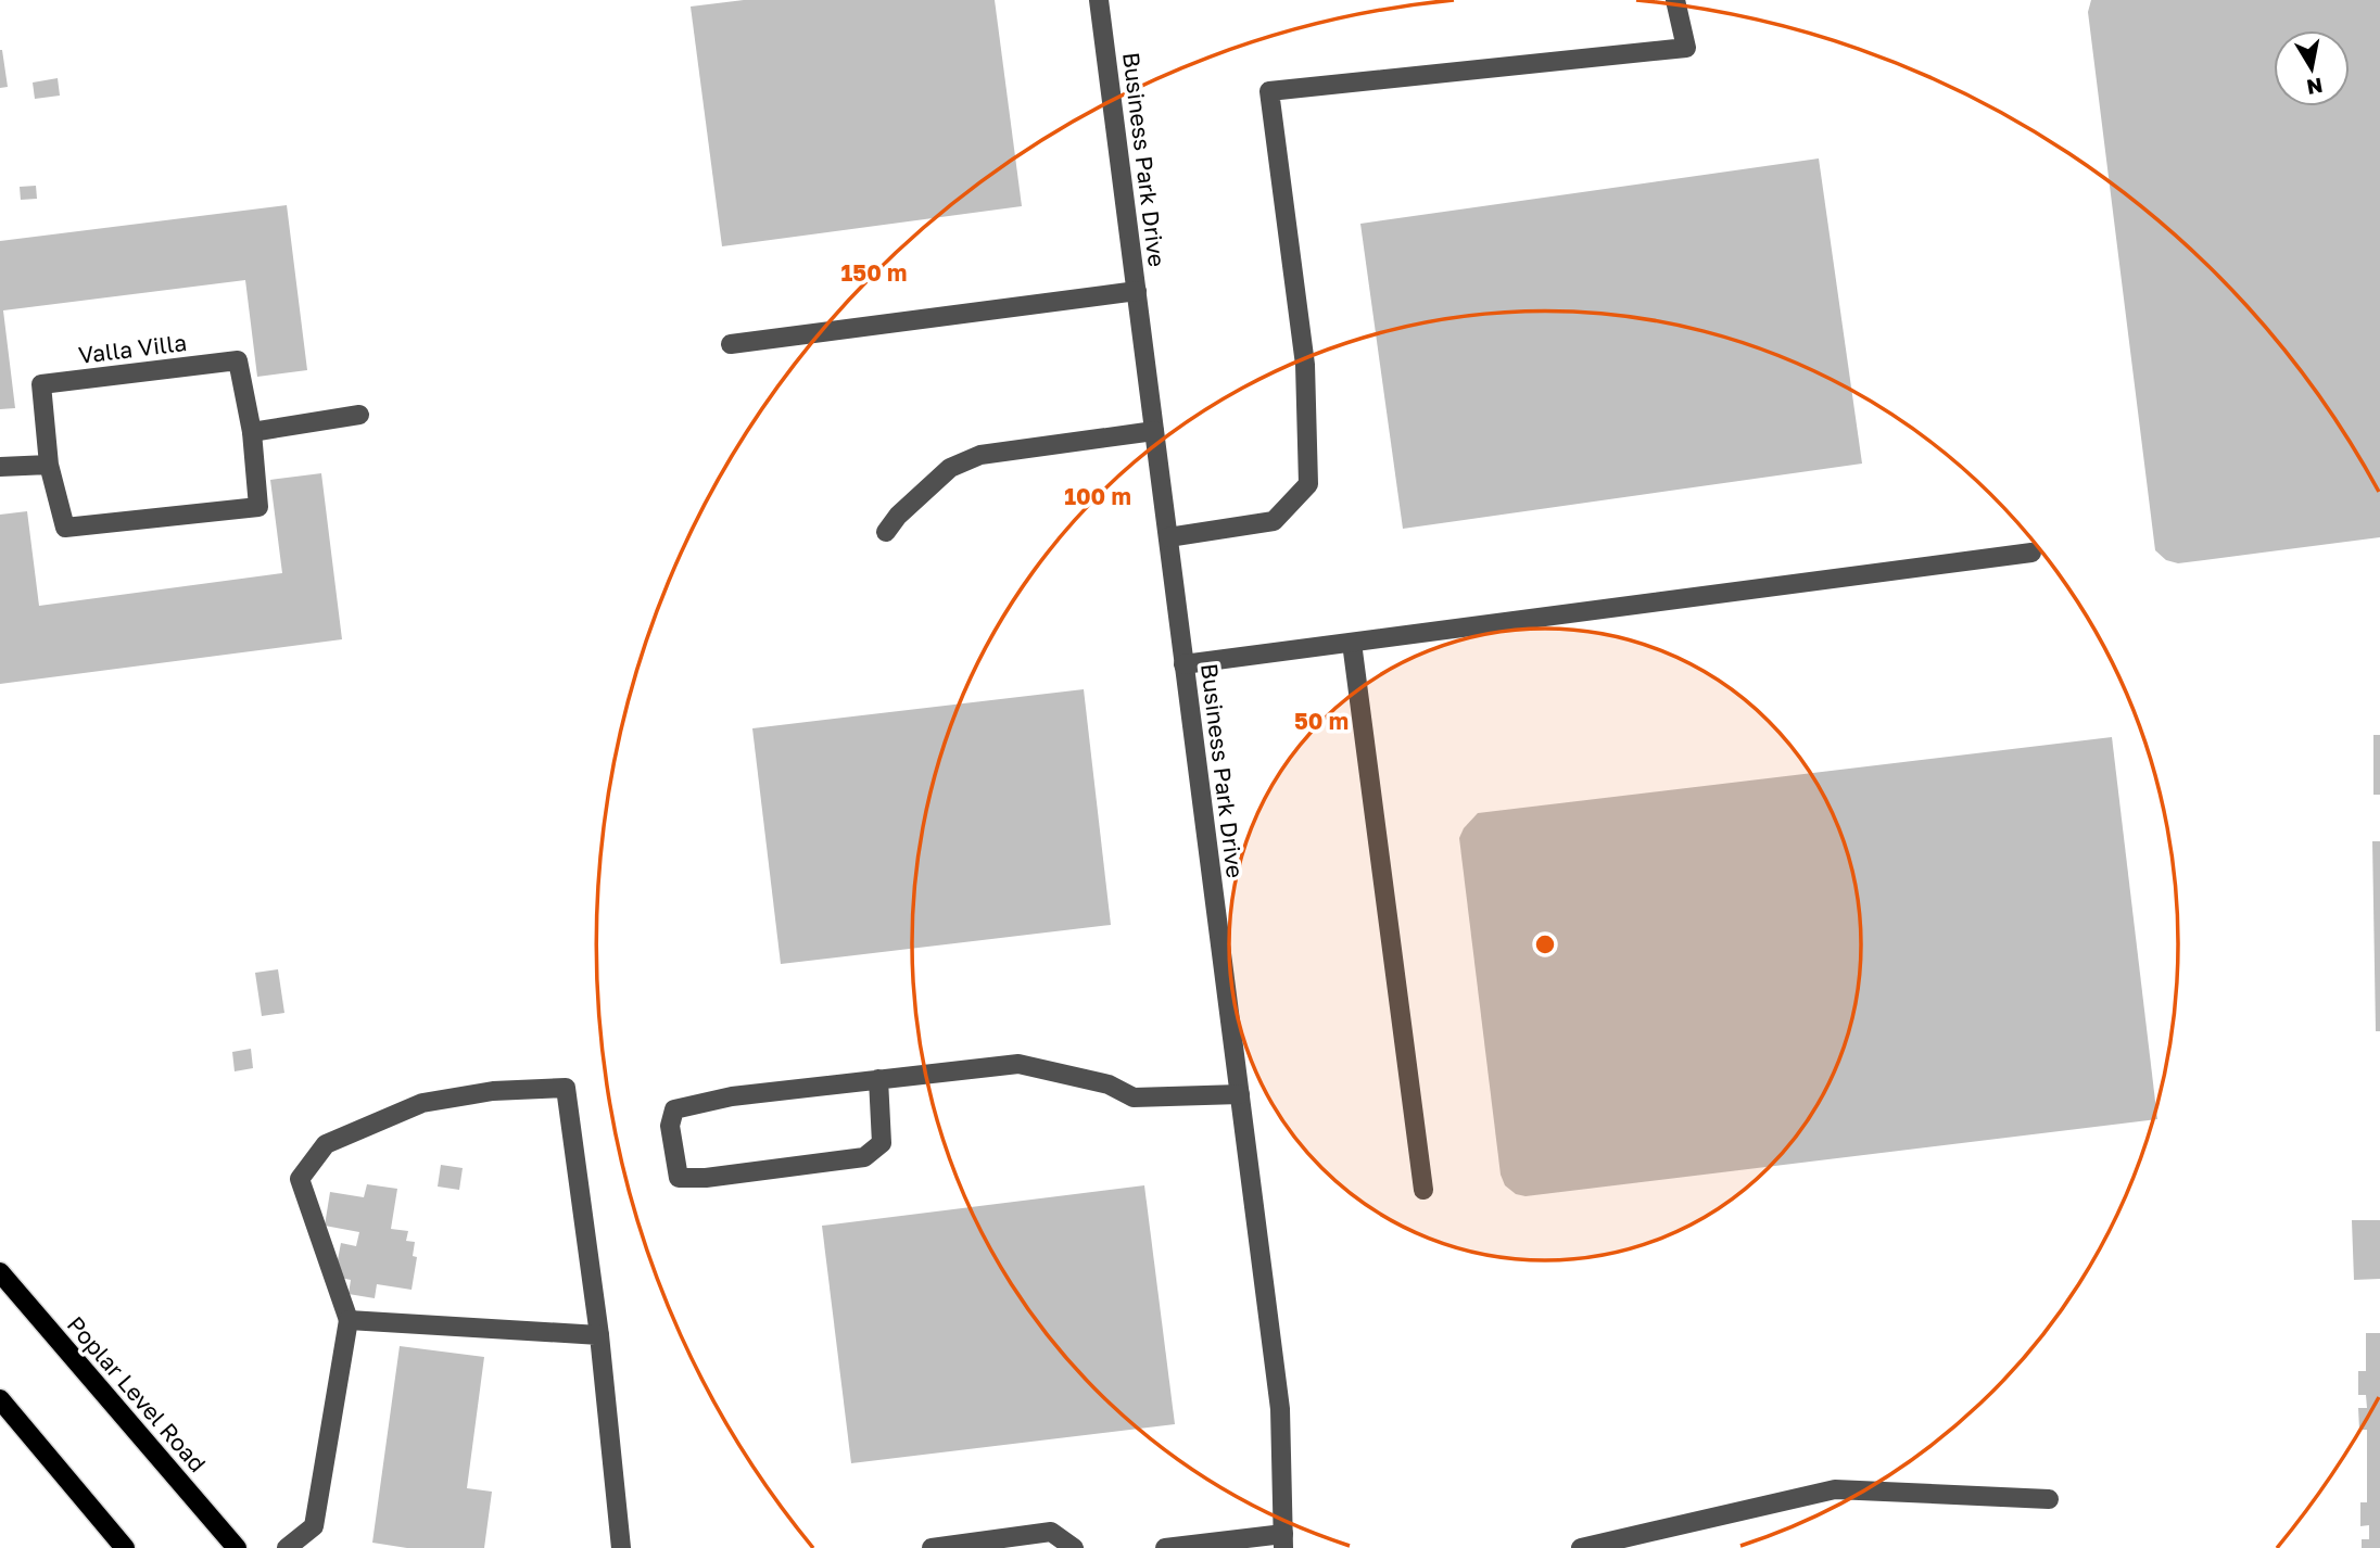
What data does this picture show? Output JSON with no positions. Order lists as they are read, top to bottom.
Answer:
{
  "streets": {
    "main road": ["Poplar Level Road"],
    "street": ["Business Park Drive", "Valla Villa"]
  },
  "north": "bottom",
  "rings": ["150 m", "100 m", "50 m"]
}
